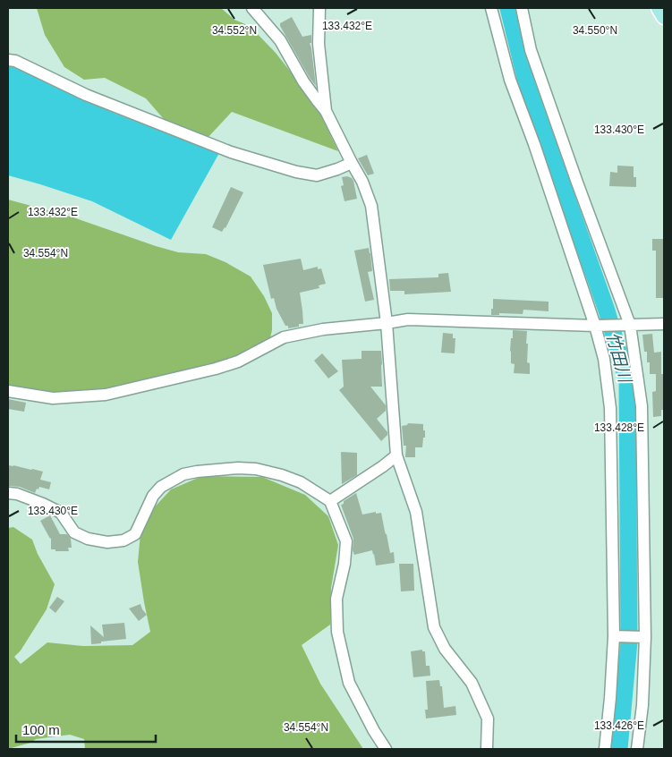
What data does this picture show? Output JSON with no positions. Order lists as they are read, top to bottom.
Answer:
{
  "water": ["竹田川"],
  "scale_bar": "100 m",
  "coordinates": [
    "133.432°E",
    "34.552°N",
    "34.550°N",
    "133.430°E",
    "34.554°N",
    "133.428°E",
    "133.426°E"
  ]
}
